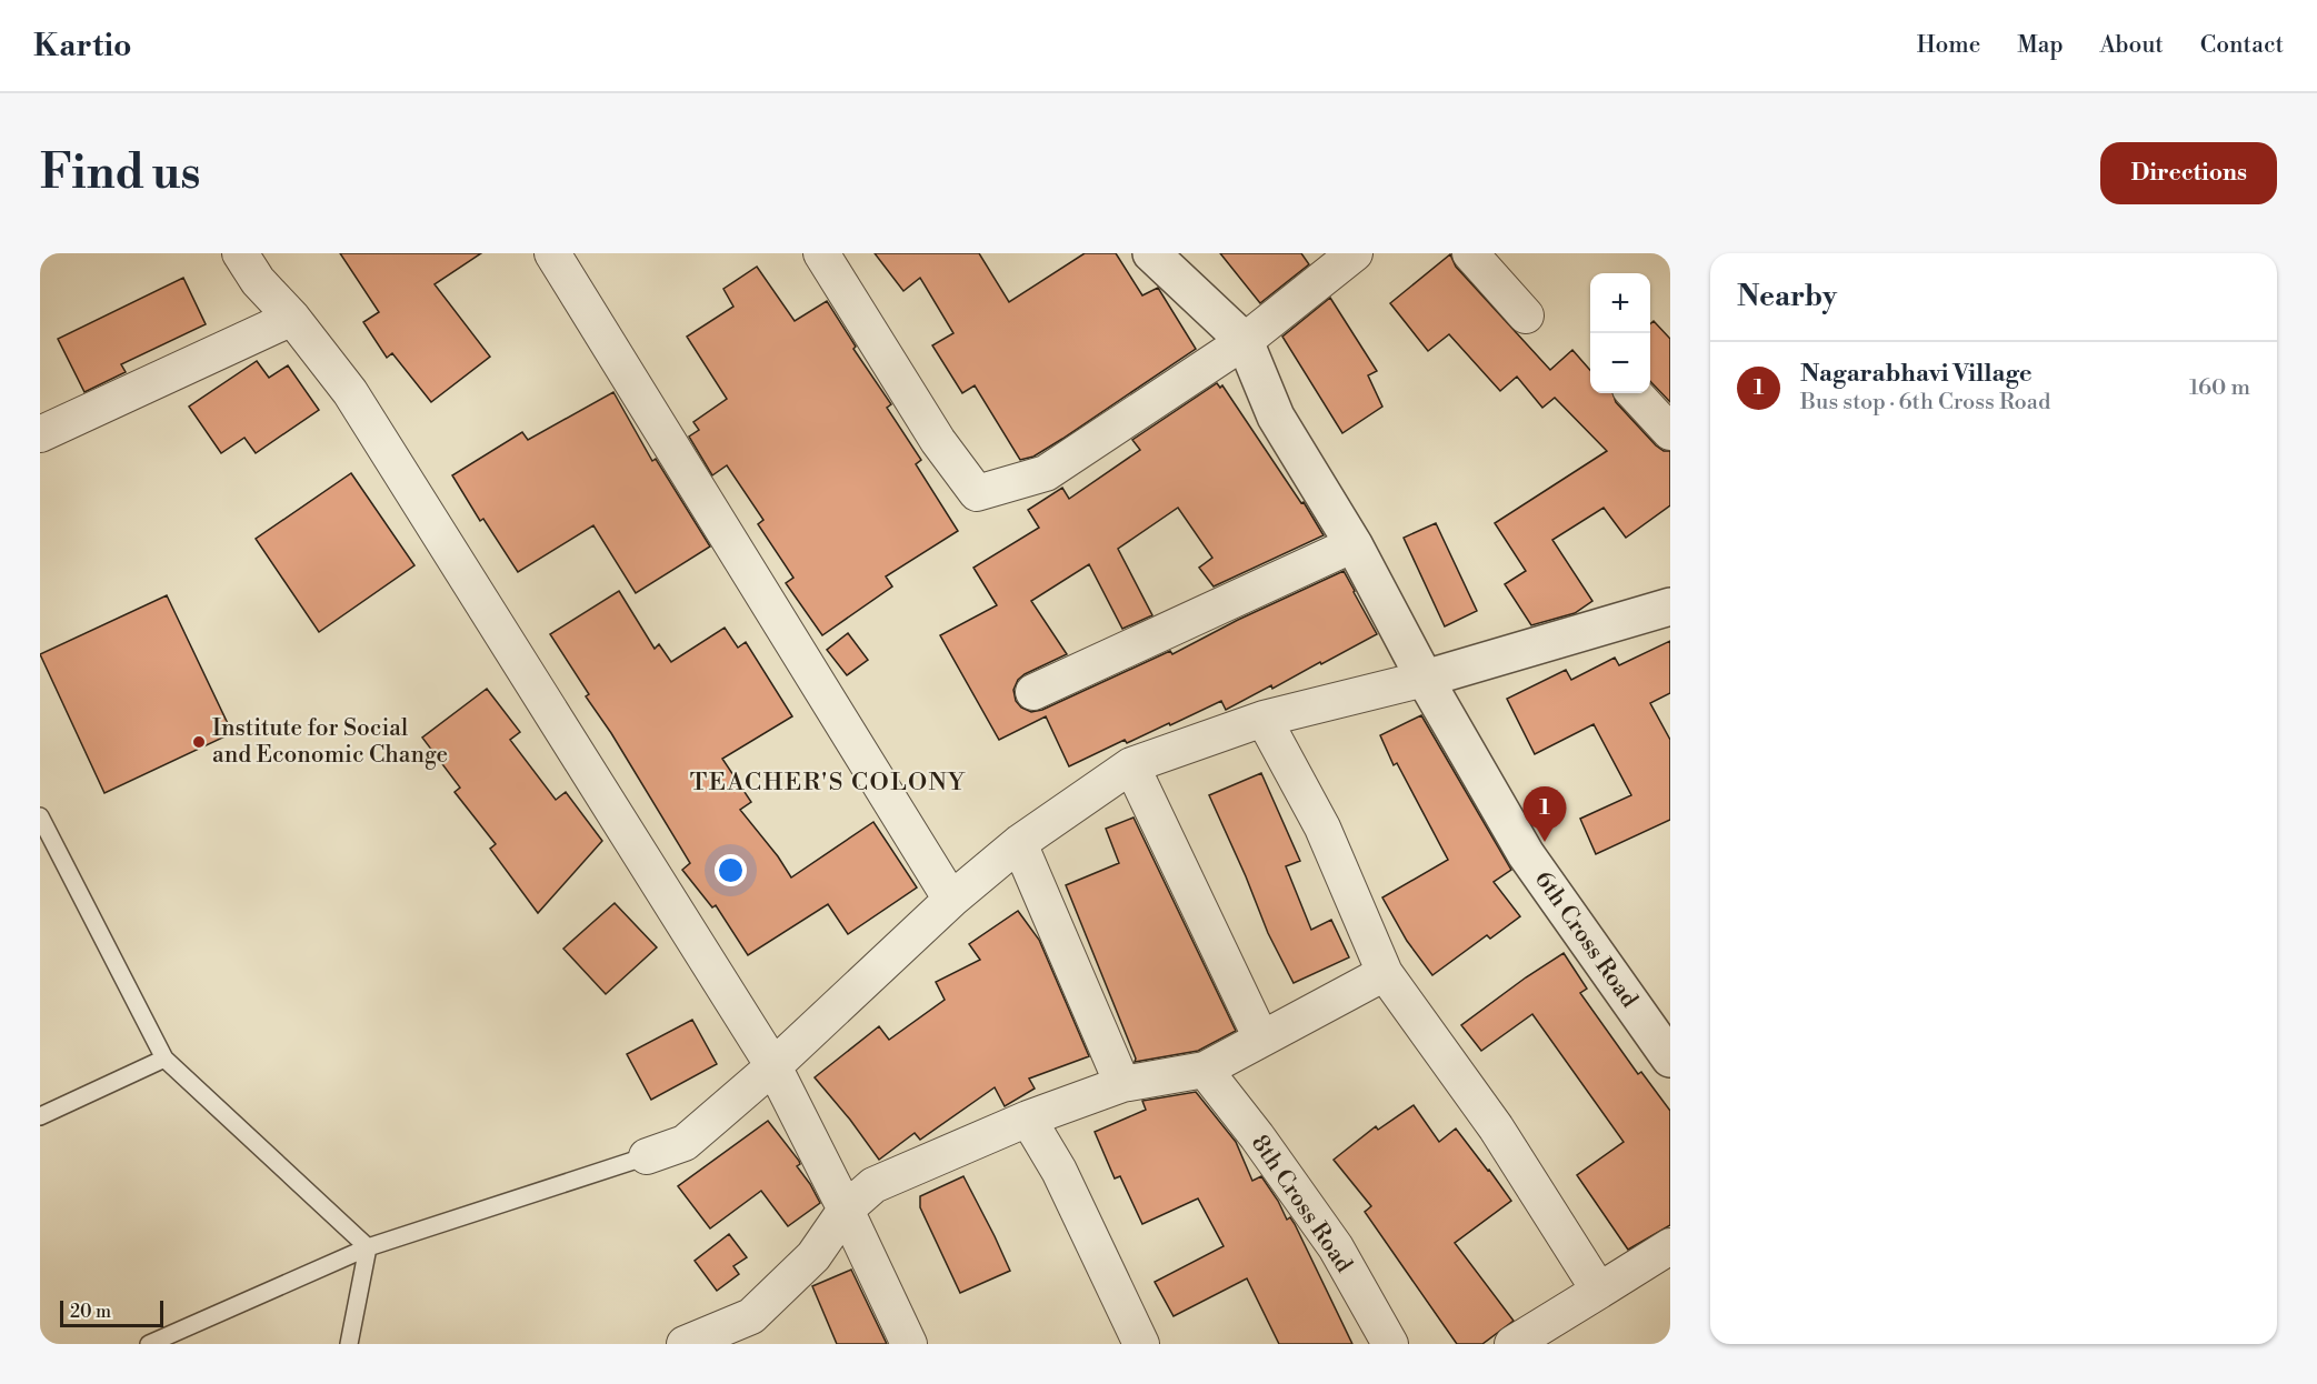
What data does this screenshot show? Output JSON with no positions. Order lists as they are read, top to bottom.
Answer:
{
  "streets": {
    "street": ["6th Cross Road", "8th Cross Road"]
  },
  "districts": ["TEACHER'S COLONY"],
  "places": ["Institute for Social and Economic Change"],
  "scale_bar": "20 m",
  "page": {
    "header": "Kartio",
    "nav": [
      "Home",
      "Map",
      "About",
      "Contact"
    ],
    "buttons": "Directions",
    "title": "Find us",
    "heading": "Nearby",
    "map_buttons": ["+", "−"],
    "list": [
      {
        "mark": "1",
        "name": "Nagarabhavi Village",
        "note": "Bus stop · 6th Cross Road",
        "value": "160 m"
      }
    ],
    "pins": "1",
    "scale": "20 m"
  }
}
